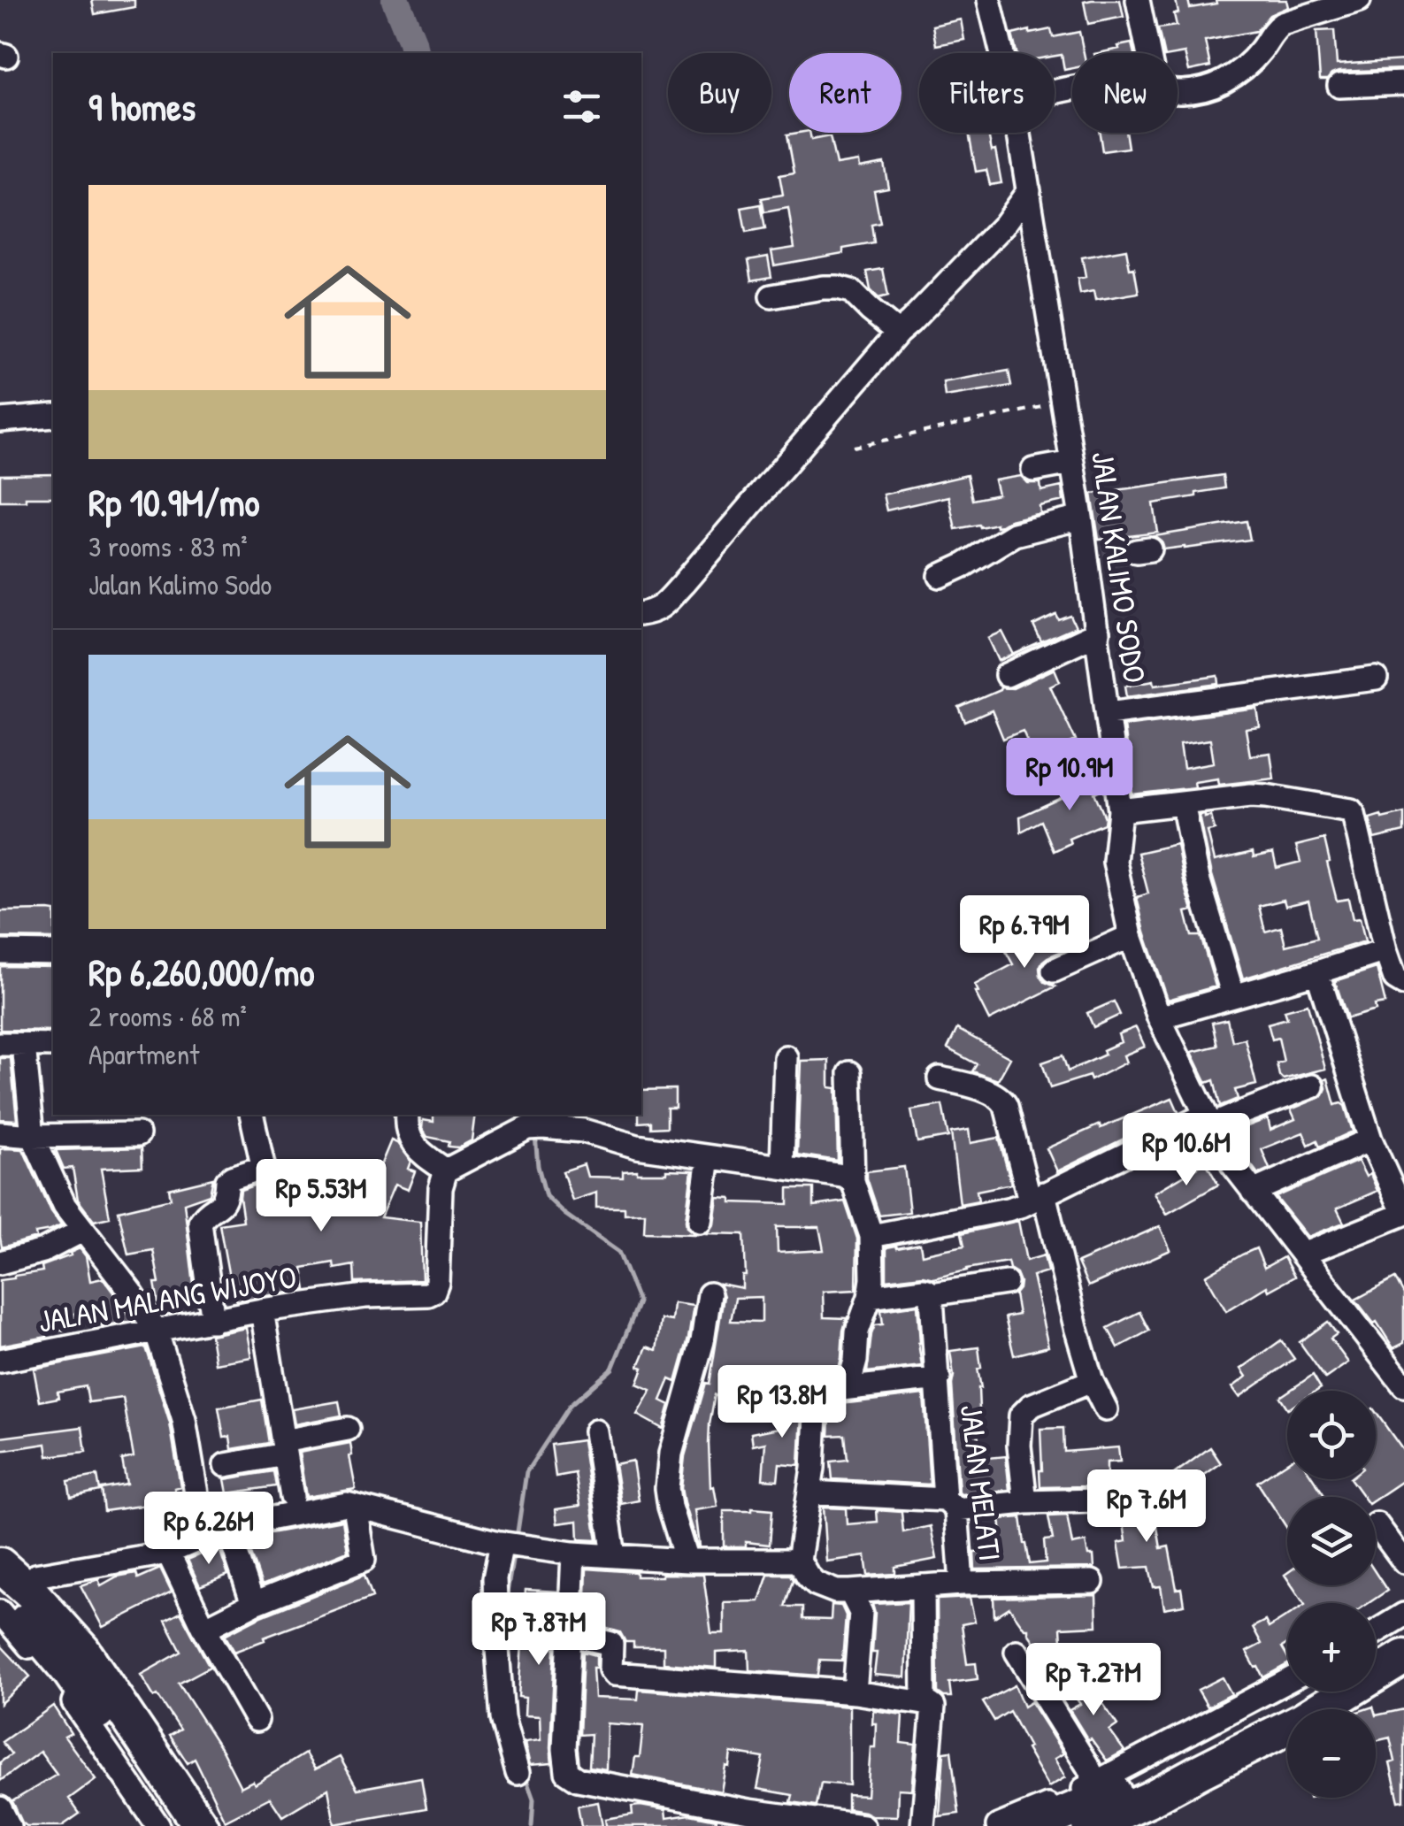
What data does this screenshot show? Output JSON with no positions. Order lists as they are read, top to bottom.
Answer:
{
  "streets": {
    "street": ["JALAN KALIMO SODO", "JALAN MALANG WIJOYO", "JALAN MELATI"]
  },
  "page": {
    "chip": [
      "Buy",
      "Rent",
      "Filters",
      "New"
    ],
    "heading": "9 homes",
    "list": [
      {
        "name": "Rp 10.9M/mo",
        "note": "3 rooms · 83 m² · Jalan Kalimo Sodo"
      },
      {
        "name": "Rp 6,260,000/mo",
        "note": "2 rooms · 68 m² · Apartment"
      }
    ],
    "price": [
      "Rp 10.9M",
      "Rp 6.79M",
      "Rp 10.6M",
      "Rp 5.53M",
      "Rp 13.8M",
      "Rp 7.6M",
      "Rp 6.26M",
      "Rp 7.87M",
      "Rp 7.27M"
    ],
    "map_buttons": ["+", "−"]
  }
}
